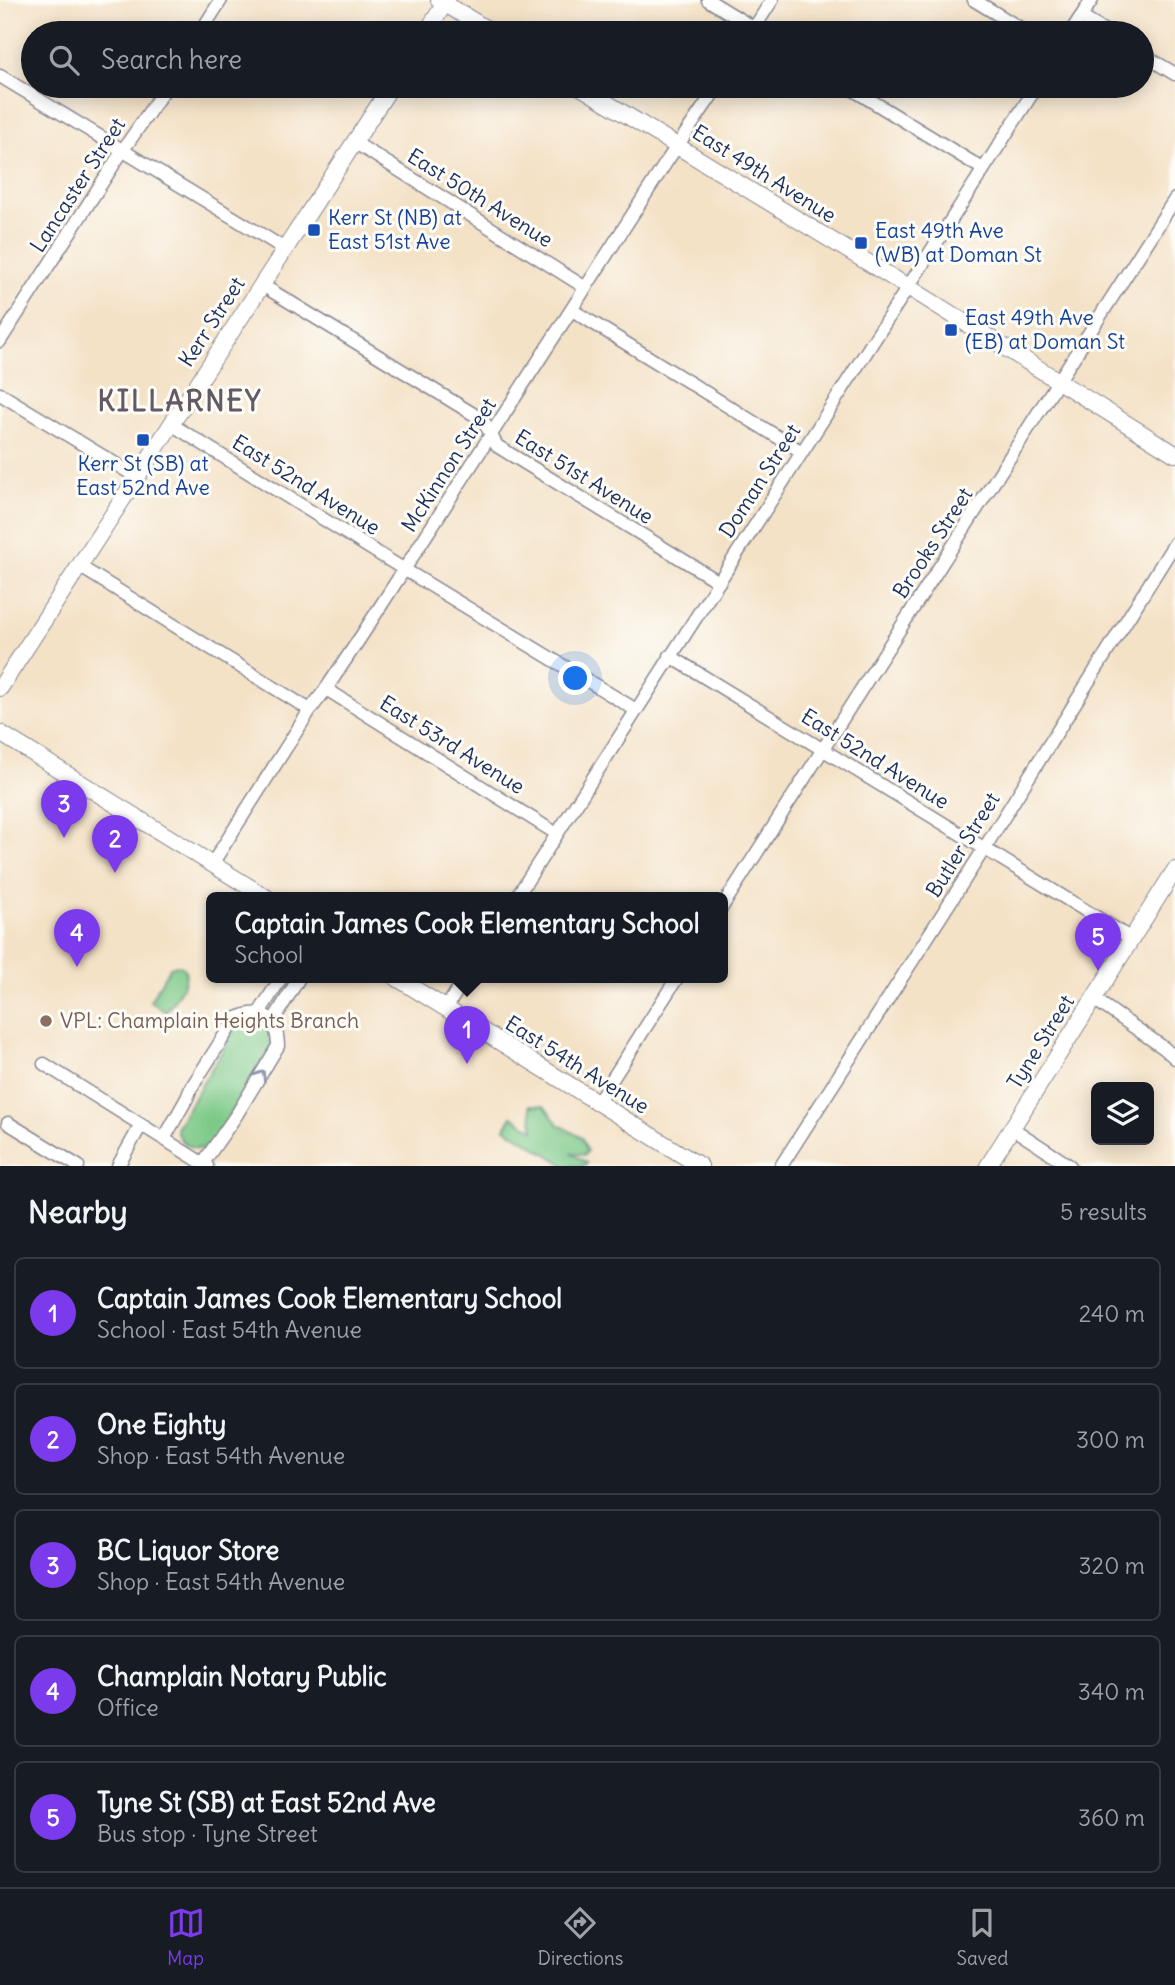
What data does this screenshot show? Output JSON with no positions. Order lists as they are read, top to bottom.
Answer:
{
  "streets": {
    "street": [
      "East 49th Avenue",
      "Lancaster Street",
      "East 50th Avenue",
      "Kerr Street",
      "McKinnon Street",
      "East 51st Avenue",
      "Doman Street",
      "East 52nd Avenue",
      "Brooks Street",
      "East 53rd Avenue",
      "Butler Street",
      "Tyne Street",
      "East 54th Avenue"
    ]
  },
  "crossings": [
    ["East 49th Avenue", "McKinnon Street"],
    ["East 49th Avenue", "Doman Street"],
    ["East 49th Avenue", "Brooks Street"],
    ["East 50th Avenue", "Kerr Street"],
    ["East 50th Avenue", "McKinnon Street"],
    ["Kerr Street", "East 51st Avenue"],
    ["Kerr Street", "East 52nd Avenue"],
    ["McKinnon Street", "East 51st Avenue"],
    ["McKinnon Street", "East 52nd Avenue"],
    ["McKinnon Street", "East 53rd Avenue"],
    ["East 51st Avenue", "Doman Street"],
    ["Doman Street", "East 52nd Avenue"],
    ["Doman Street", "East 53rd Avenue"],
    ["East 52nd Avenue", "Brooks Street"],
    ["East 52nd Avenue", "Butler Street"],
    ["East 52nd Avenue", "Tyne Street"]
  ],
  "districts": ["KILLARNEY"],
  "places": {
    "transit": [
      "Kerr St (NB) at East 51st Ave",
      "East 49th Ave (WB) at Doman St",
      "East 49th Ave (EB) at Doman St",
      "Kerr St (SB) at East 52nd Ave"
    ],
    "other": ["VPL: Champlain Heights Branch"]
  },
  "page": {
    "search": "Search here",
    "pins": [
      "3",
      "2",
      "4",
      "5",
      "1"
    ],
    "popup": ["Captain James Cook Elementary School", "School"],
    "heading": ["Nearby", "5 results"],
    "list": [
      {
        "mark": "1",
        "name": "Captain James Cook Elementary School",
        "note": "School · East 54th Avenue",
        "value": "240 m"
      },
      {
        "mark": "2",
        "name": "One Eighty",
        "note": "Shop · East 54th Avenue",
        "value": "300 m"
      },
      {
        "mark": "3",
        "name": "BC Liquor Store",
        "note": "Shop · East 54th Avenue",
        "value": "320 m"
      },
      {
        "mark": "4",
        "name": "Champlain Notary Public",
        "note": "Office",
        "value": "340 m"
      },
      {
        "mark": "5",
        "name": "Tyne St (SB) at East 52nd Ave",
        "note": "Bus stop · Tyne Street",
        "value": "360 m"
      }
    ],
    "nav": ["Map", "Directions", "Saved"]
  }
}
